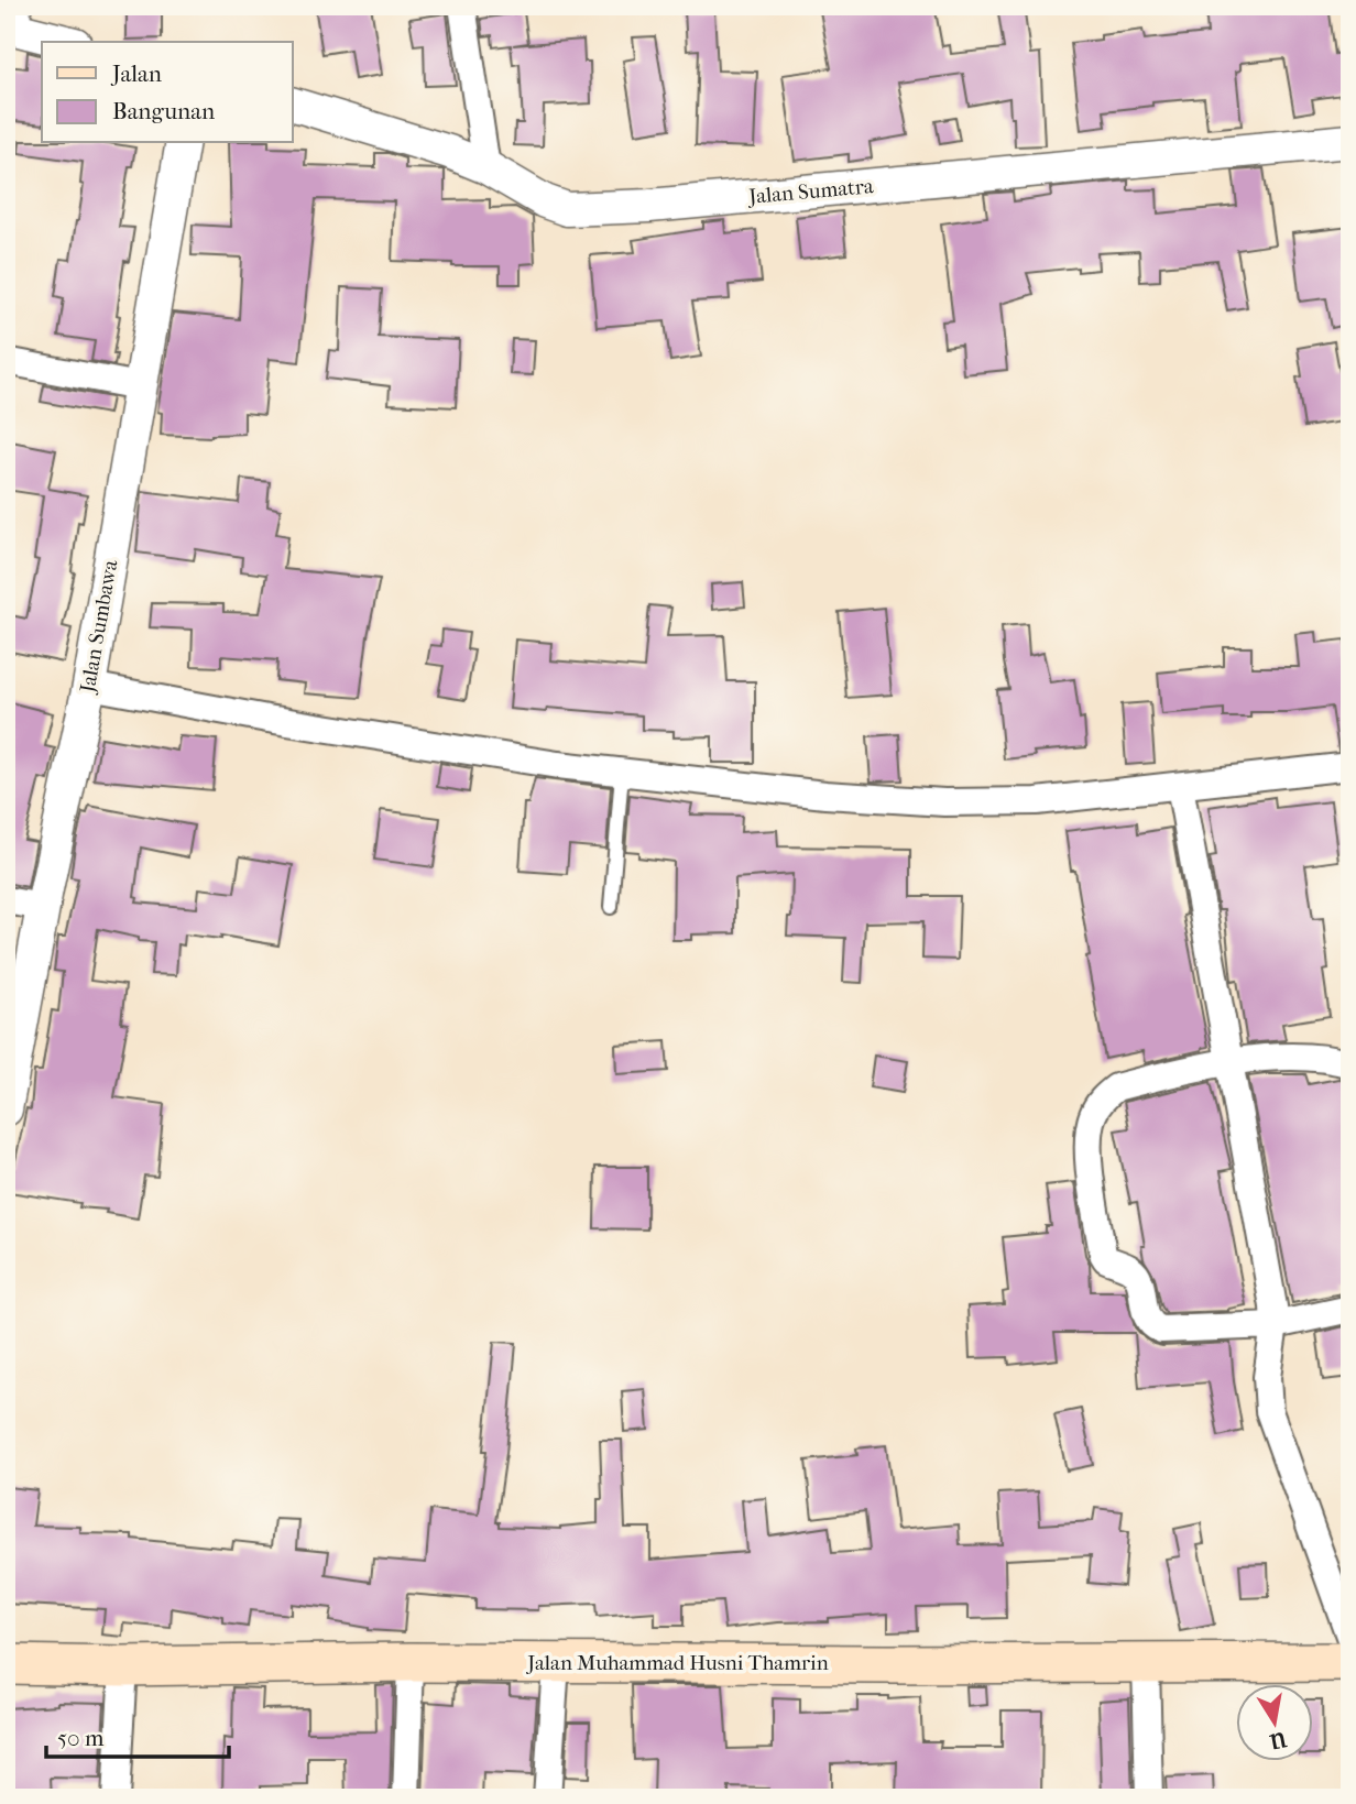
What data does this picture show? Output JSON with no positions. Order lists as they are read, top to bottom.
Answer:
{
  "streets": {
    "main road": ["Jalan Muhammad Husni Thamrin"],
    "street": ["Jalan Sumatra", "Jalan Sumbawa"]
  },
  "legend": ["Jalan", "Bangunan"],
  "scale_bar": "50 m",
  "north": "bottom"
}
